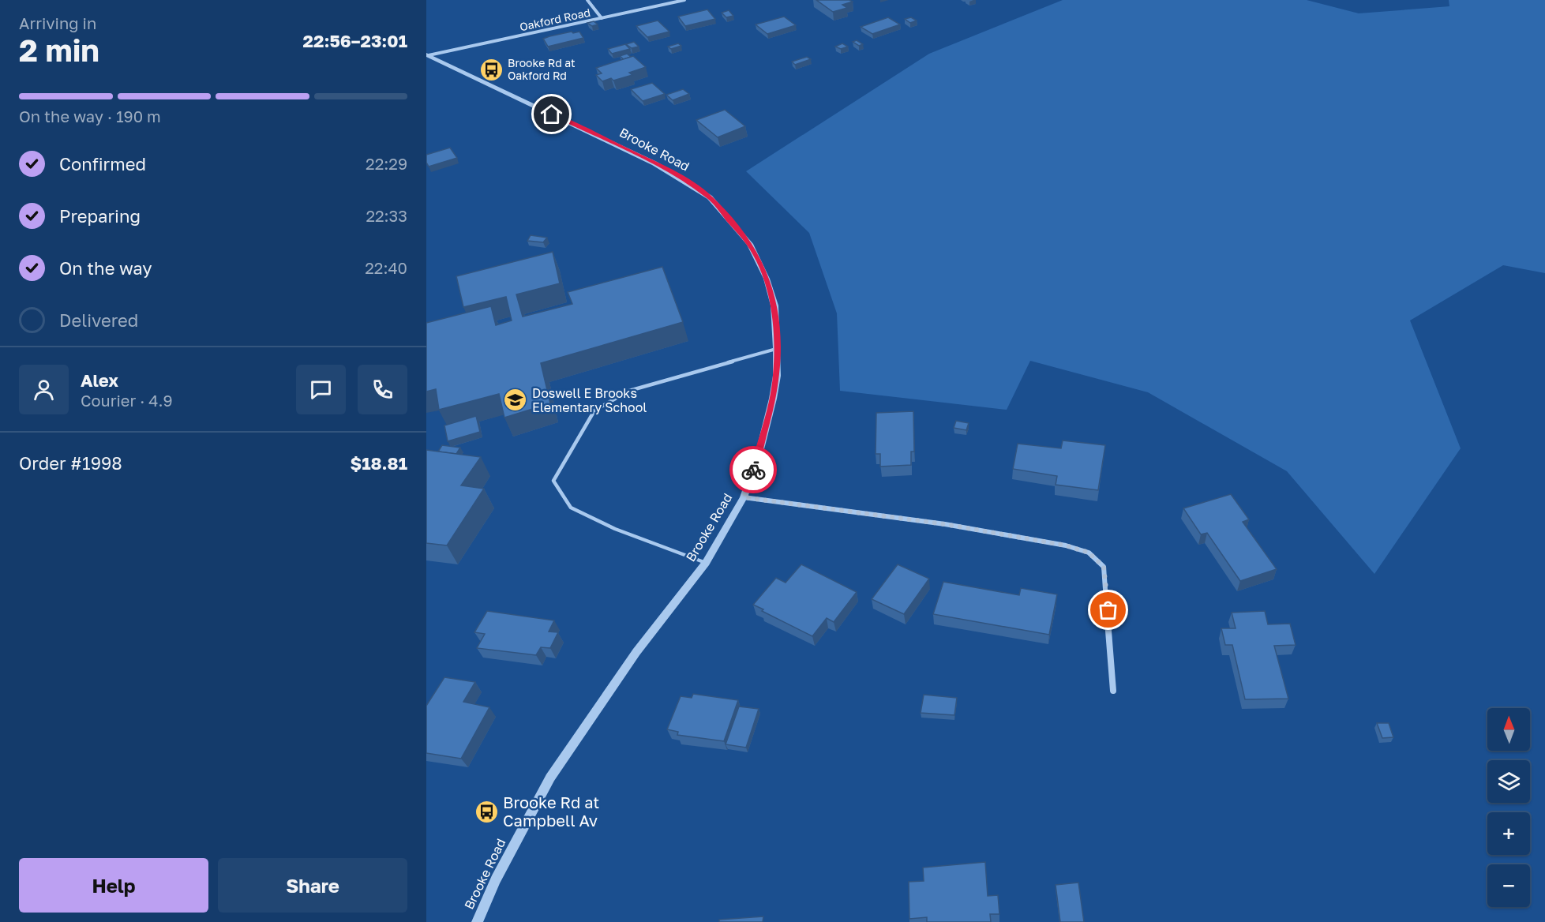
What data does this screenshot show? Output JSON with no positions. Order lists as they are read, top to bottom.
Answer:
{
  "streets": {
    "street": ["Oakford Road", "Brooke Road"]
  },
  "crossings": [
    ["Oakford Road", "Brooke Road"]
  ],
  "places": {
    "bus stop": ["Brooke Rd at Oakford Rd", "Brooke Rd at Campbell Av"],
    "school or university": ["Doswell E Brooks Elementary School"]
  },
  "north": "top",
  "page": {
    "heading": ["2 min", "Arriving in", "22:56–23:01"],
    "panel": [
      "Alex",
      "Courier · 4.9",
      "Order #1998",
      "$18.81"
    ],
    "bar": "On the way · 190 m",
    "list": [
      ["Confirmed", "22:29"],
      ["Preparing", "22:33"],
      ["On the way", "22:40"],
      "Delivered"
    ],
    "map_buttons": ["+", "−"],
    "buttons": ["Help", "Share"]
  }
}
